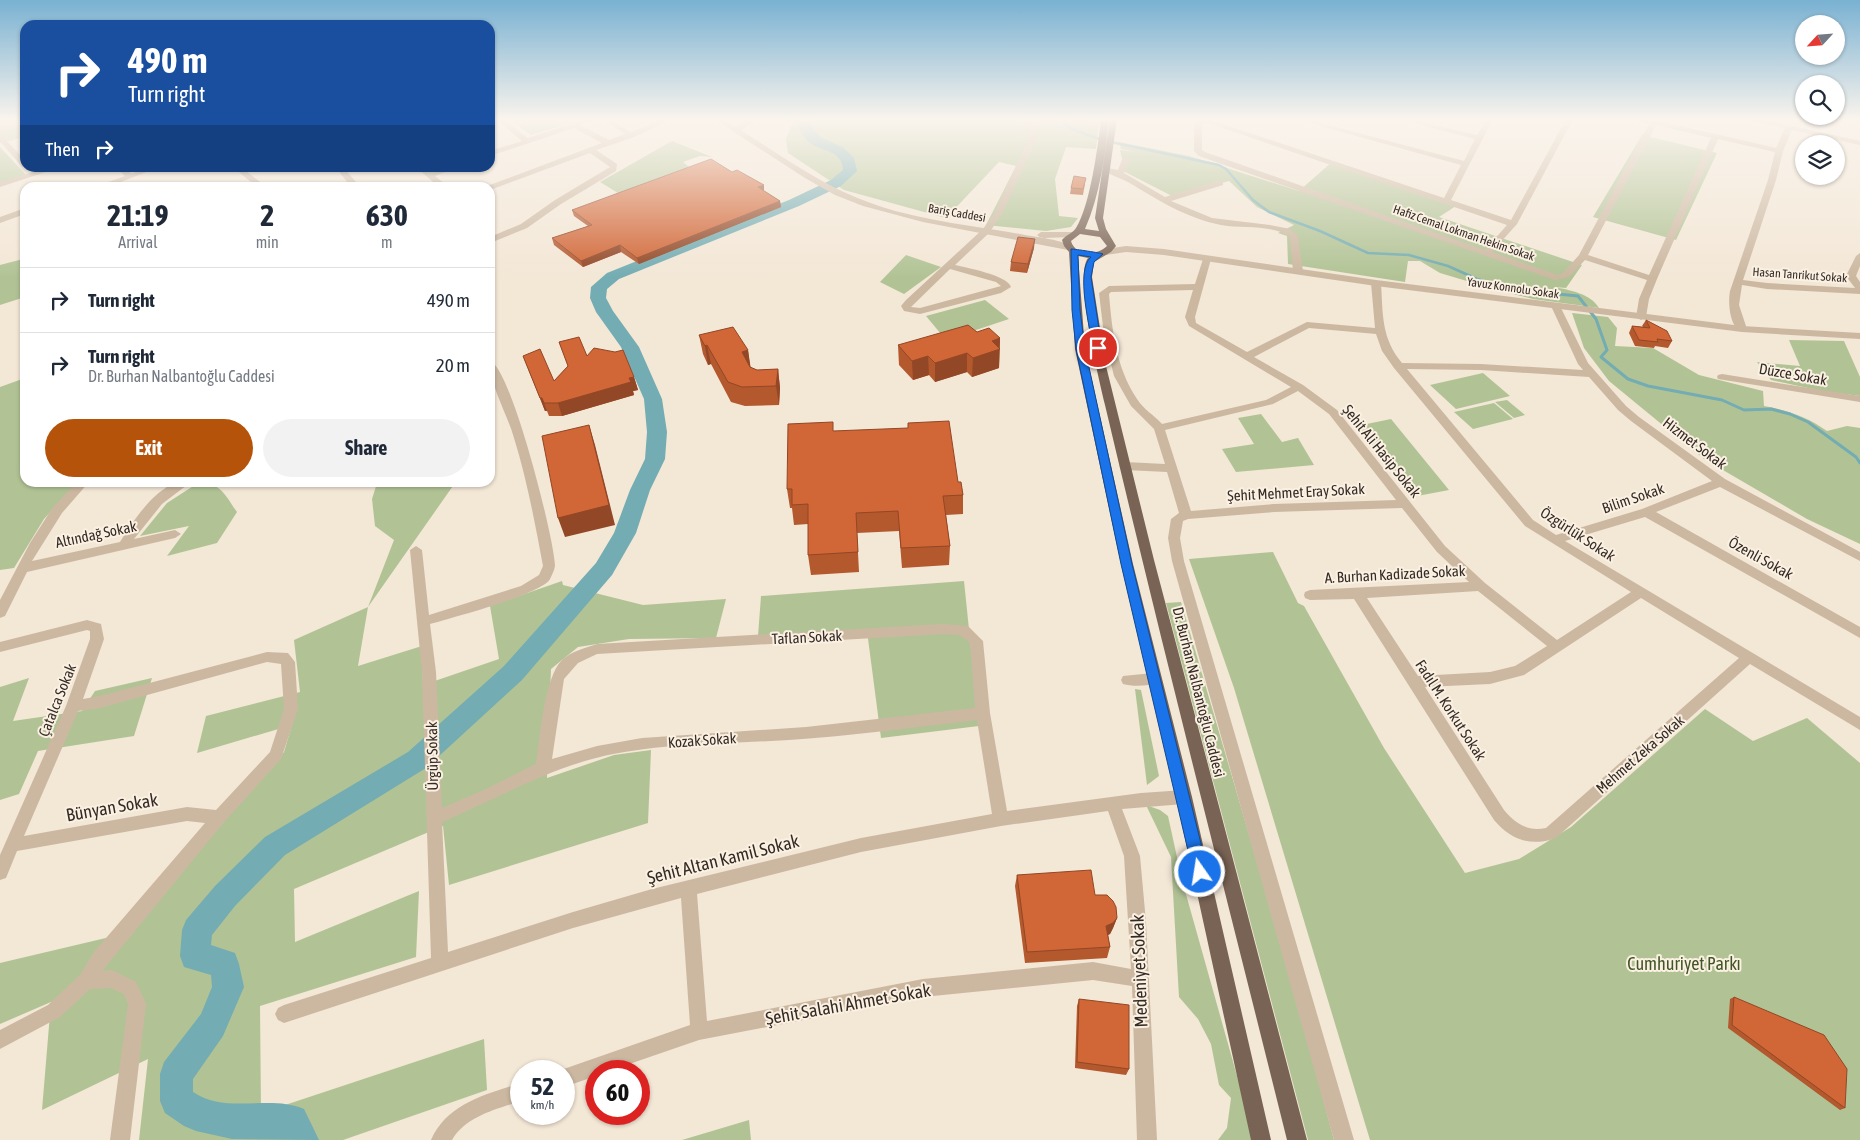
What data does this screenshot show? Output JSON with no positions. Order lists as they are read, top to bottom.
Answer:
{
  "streets": {
    "main road": ["Dr. Burhan Nalbantoğlu Caddesi"],
    "street": [
      "Bariş Caddesi",
      "Hafiz Cemal Lokman Hekim Sokak",
      "Hasan Tanrikut Sokak",
      "Yavuz Konnolu Sokak",
      "Düzce Sokak",
      "Hizmet Sokak",
      "Şehit Ali Hasip Sokak",
      "Şehit Mehmet Eray Sokak",
      "Bilim Sokak",
      "Altındağ Sokak",
      "Özgürlük Sokak",
      "Özenli Sokak",
      "A. Burhan Kadizade Sokak",
      "Taflan Sokak",
      "Çatalca Sokak",
      "Fadıl M. Korkut Sokak",
      "Kozak Sokak",
      "Mehmet Zeka Sokak",
      "Ürgüp Sokak",
      "Bünyan Sokak",
      "Şehit Altan Kamil Sokak",
      "Medeniyet Sokak",
      "Şehit Salahi Ahmet Sokak"
    ]
  },
  "crossings": [
    ["Yavuz Konnolu Sokak", "Hizmet Sokak"],
    ["Yavuz Konnolu Sokak", "Şehit Ali Hasip Sokak"],
    ["Yavuz Konnolu Sokak", "Özgürlük Sokak"],
    ["Yavuz Konnolu Sokak", "Dr. Burhan Nalbantoğlu Caddesi"],
    ["Hizmet Sokak", "Bilim Sokak"],
    ["Şehit Ali Hasip Sokak", "Şehit Mehmet Eray Sokak"],
    ["Şehit Ali Hasip Sokak", "A. Burhan Kadizade Sokak"],
    ["Bilim Sokak", "Özgürlük Sokak"],
    ["Bilim Sokak", "Özenli Sokak"],
    ["Özgürlük Sokak", "Mehmet Zeka Sokak"],
    ["A. Burhan Kadizade Sokak", "Fadıl M. Korkut Sokak"],
    ["Taflan Sokak", "Kozak Sokak"],
    ["Taflan Sokak", "Şehit Altan Kamil Sokak"],
    ["Çatalca Sokak", "Bünyan Sokak"],
    ["Fadıl M. Korkut Sokak", "Mehmet Zeka Sokak"],
    ["Kozak Sokak", "Ürgüp Sokak"],
    ["Ürgüp Sokak", "Şehit Altan Kamil Sokak"],
    ["Şehit Altan Kamil Sokak", "Medeniyet Sokak"],
    ["Medeniyet Sokak", "Şehit Salahi Ahmet Sokak"]
  ],
  "parks": ["Cumhuriyet Parkı"],
  "north": "bottom left",
  "page": {
    "turn": ["490 m", "Turn right"],
    "then": "Then",
    "eta": [
      "21:19",
      "Arrival",
      "2",
      "min",
      "630",
      "m"
    ],
    "list": [
      {
        "name": "Turn right",
        "value": "490 m"
      },
      {
        "name": "Turn right",
        "note": "Dr. Burhan Nalbantoğlu Caddesi",
        "value": "20 m"
      }
    ],
    "buttons": ["Exit", "Share"],
    "speed": "52 km/h",
    "limit": "60"
  }
}
